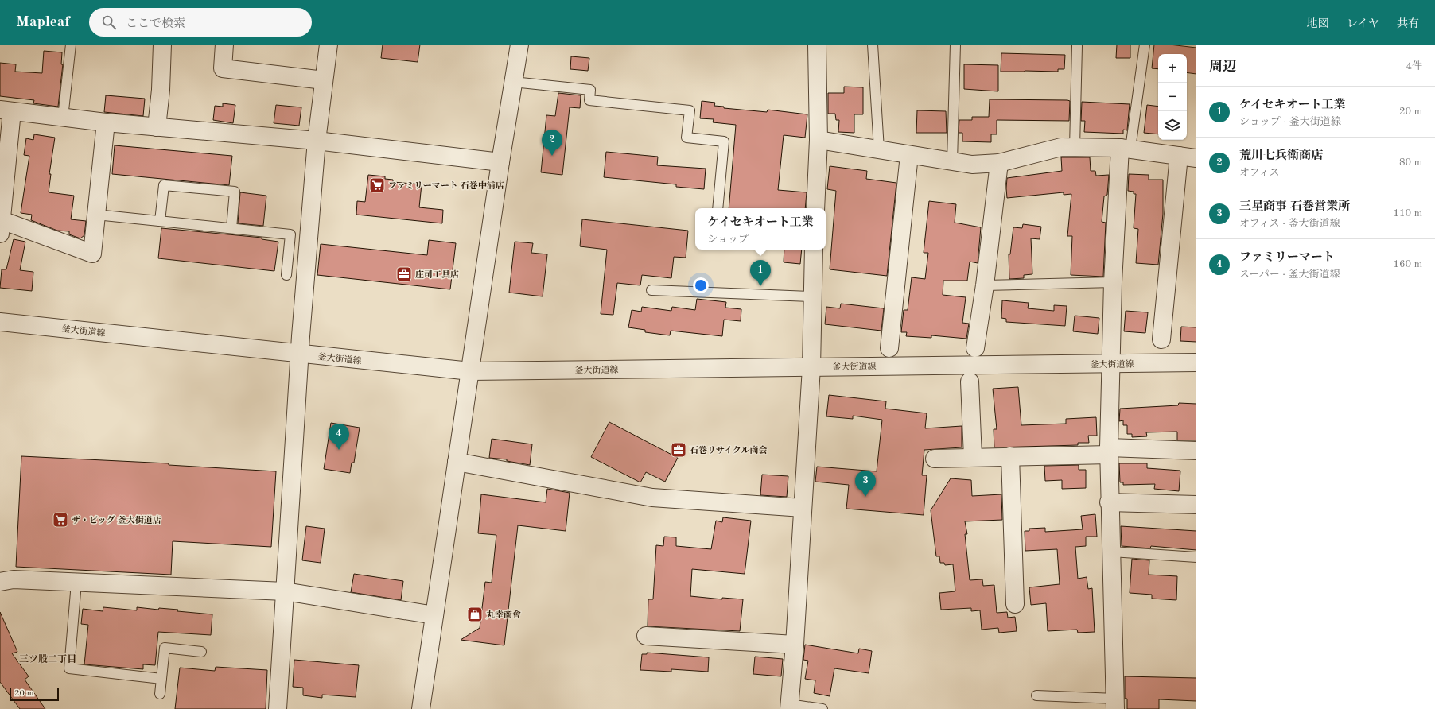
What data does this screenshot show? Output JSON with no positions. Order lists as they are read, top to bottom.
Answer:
{
  "streets": {
    "street": ["釜大街道線"]
  },
  "districts": ["三ツ股二丁目"],
  "places": {
    "supermarket": ["ファミリーマート 石巻中浦店", "ザ・ビッグ 釜大街道店"],
    "office": ["庄司工具店", "石巻リサイクル商会"],
    "shop": ["丸幸商會"]
  },
  "scale_bar": "20 m",
  "page": {
    "header": "Mapleaf",
    "search": "ここで検索",
    "nav": ["地図", "レイヤ", "共有"],
    "heading": ["周辺", "4件"],
    "map_buttons": ["+", "−"],
    "list": [
      {
        "mark": "1",
        "name": "ケイセキオート工業",
        "note": "ショップ · 釜大街道線",
        "value": "20 m"
      },
      {
        "mark": "2",
        "name": "荒川七兵衛商店",
        "note": "オフィス",
        "value": "80 m"
      },
      {
        "mark": "3",
        "name": "三星商事 石巻営業所",
        "note": "オフィス · 釜大街道線",
        "value": "110 m"
      },
      {
        "mark": "4",
        "name": "ファミリーマート",
        "note": "スーパー · 釜大街道線",
        "value": "160 m"
      }
    ],
    "pins": [
      "2",
      "1",
      "4",
      "3"
    ],
    "popup": ["ケイセキオート工業", "ショップ"],
    "scale": "20 m"
  }
}
